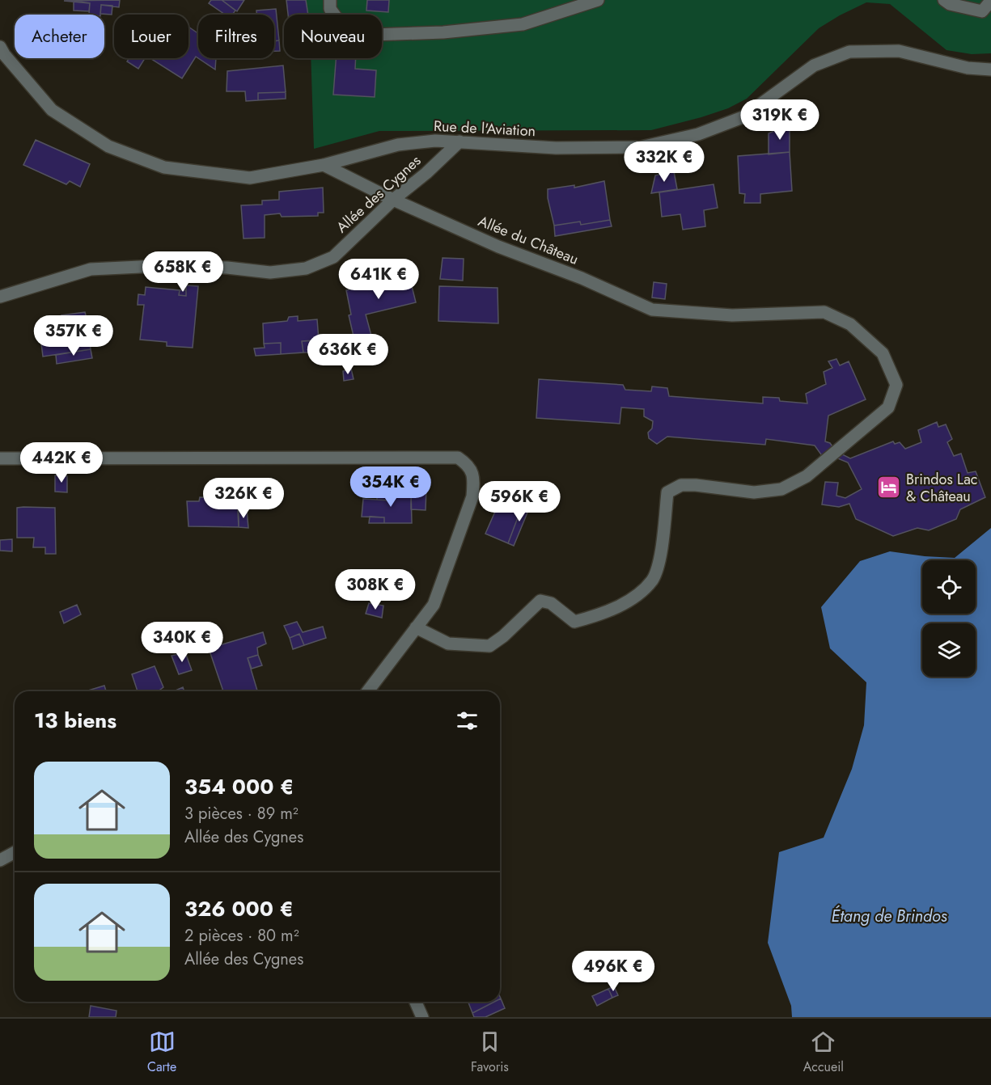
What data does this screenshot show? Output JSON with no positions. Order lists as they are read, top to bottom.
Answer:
{
  "streets": {
    "street": ["Rue de l'Aviation", "Allée des Cygnes", "Allée du Château"]
  },
  "crossings": [
    ["Rue de l'Aviation", "Allée des Cygnes"],
    ["Rue de l'Aviation", "Allée du Château"],
    ["Allée des Cygnes", "Allée du Château"]
  ],
  "water": ["Étang de Brindos"],
  "places": {
    "hotel": ["Brindos Lac & Château"]
  },
  "page": {
    "chip": [
      "Acheter",
      "Louer",
      "Filtres",
      "Nouveau"
    ],
    "price": [
      "319K €",
      "332K €",
      "658K €",
      "641K €",
      "357K €",
      "636K €",
      "442K €",
      "354K €",
      "326K €",
      "596K €",
      "308K €",
      "340K €",
      "496K €"
    ],
    "heading": "13 biens",
    "list": [
      {
        "name": "354 000 €",
        "note": "3 pièces · 89 m² · Allée des Cygnes"
      },
      {
        "name": "326 000 €",
        "note": "2 pièces · 80 m² · Allée des Cygnes"
      }
    ],
    "tabs": ["Carte", "Favoris", "Accueil"]
  }
}
